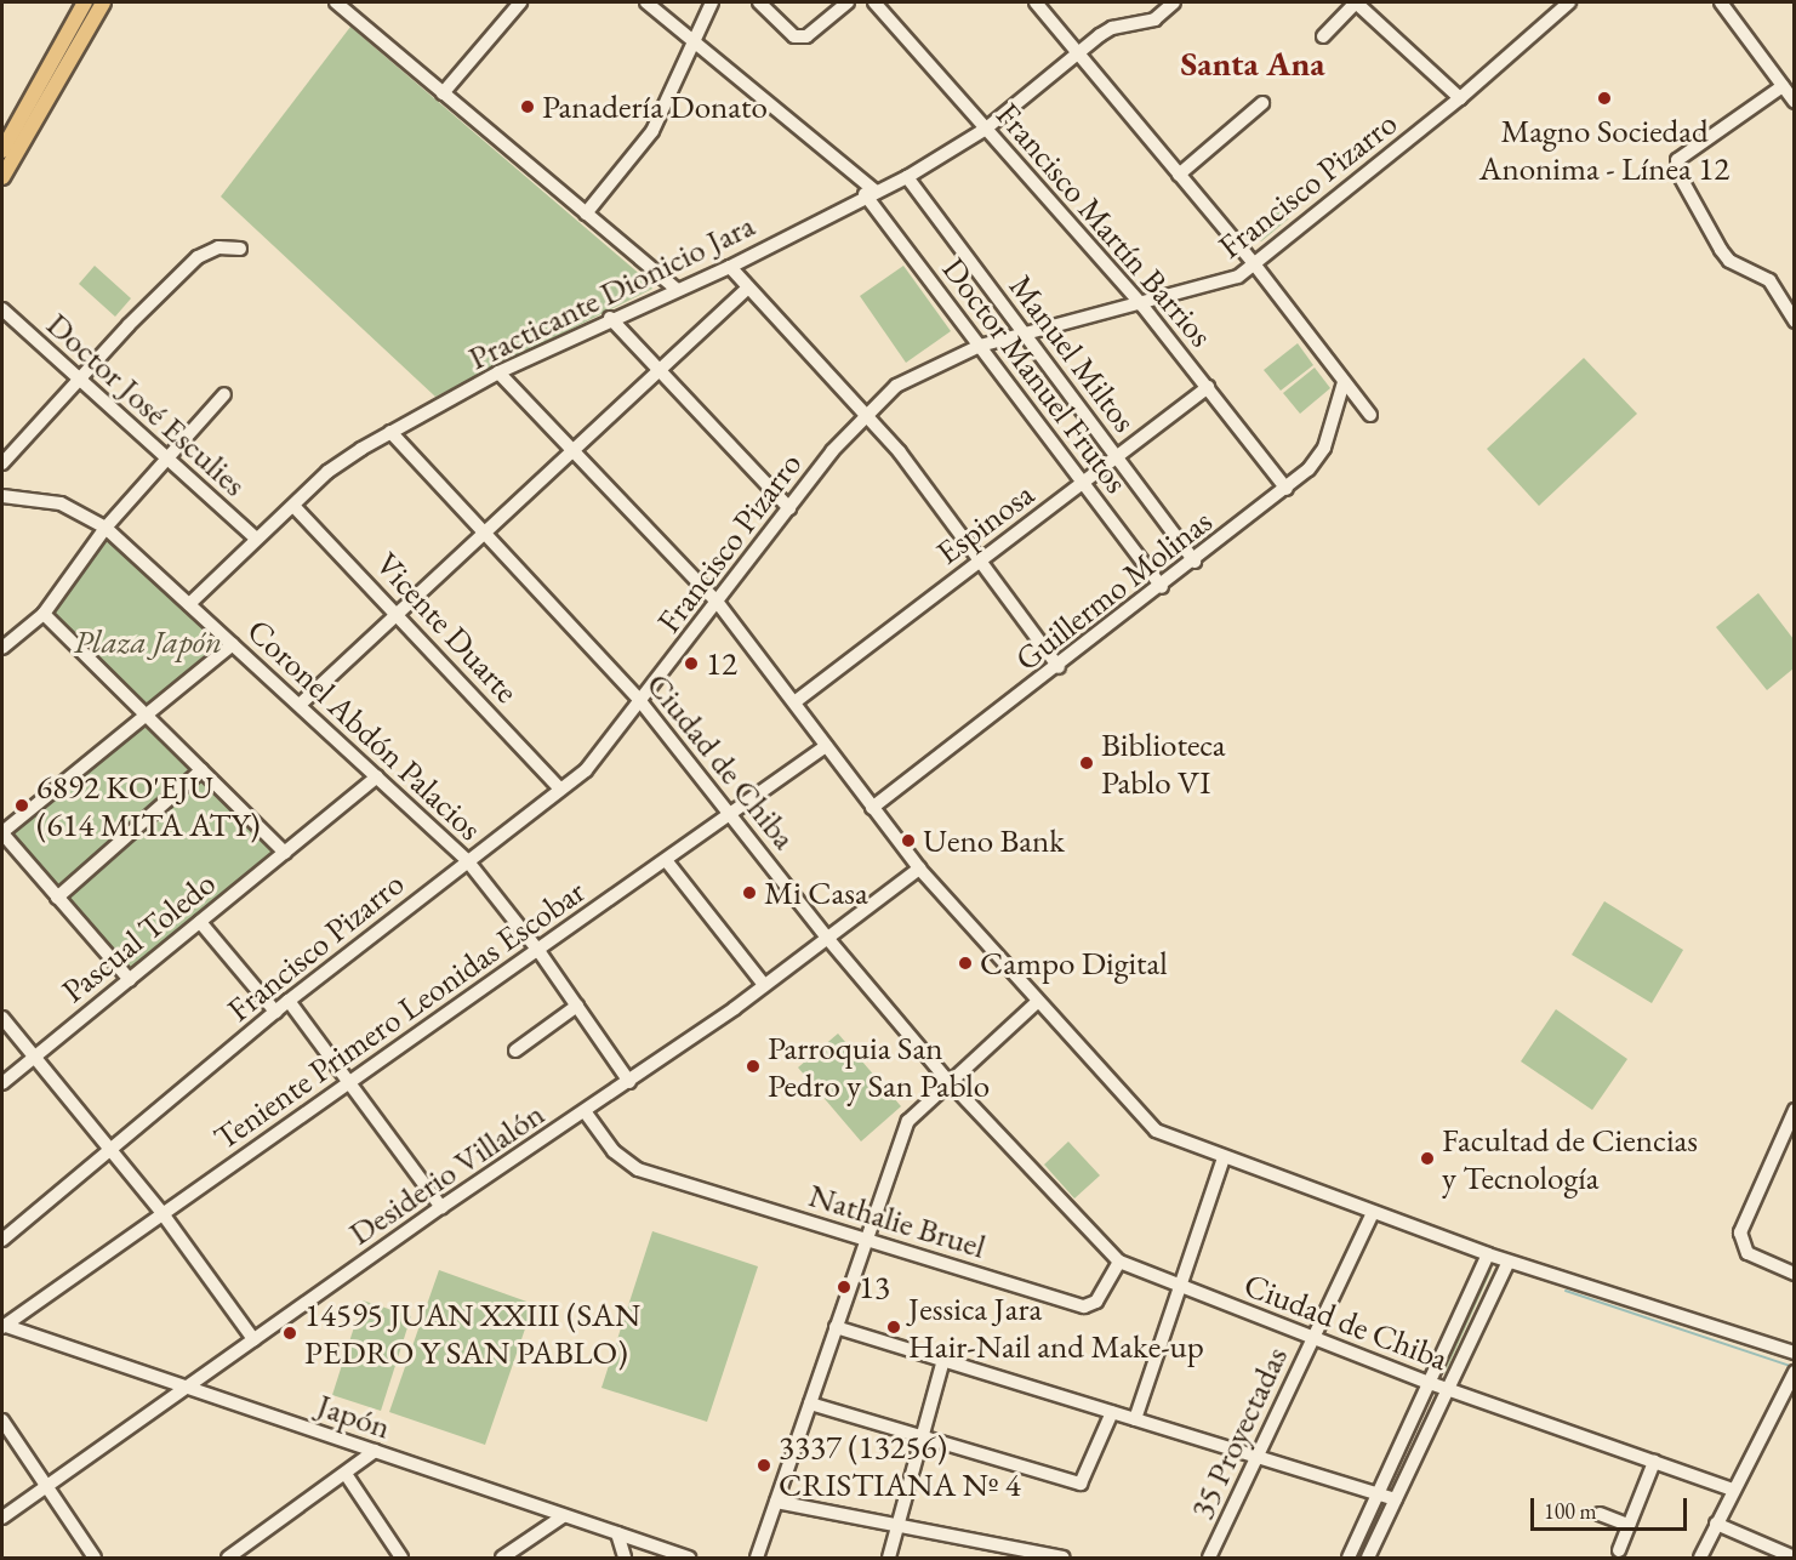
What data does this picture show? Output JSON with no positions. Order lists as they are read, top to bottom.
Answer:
{
  "streets": {
    "street": [
      "Francisco Pizarro",
      "Francisco Martín Barrios",
      "Practicante Dionicio Jara",
      "Manuel Miltos",
      "Doctor Manuel Frutos",
      "Doctor José Esculies",
      "Espinosa",
      "Guillermo Molinas",
      "Vicente Duarte",
      "Coronel Abdón Palacios",
      "Ciudad de Chiba",
      "Pascual Toledo",
      "Teniente Primero Leonidas Escobar",
      "Desiderio Villalón",
      "Nathalie Bruel",
      "Japón",
      "35 Proyectadas"
    ]
  },
  "crossings": [
    ["Francisco Pizarro", "Francisco Martín Barrios"],
    ["Francisco Pizarro", "Manuel Miltos"],
    ["Francisco Pizarro", "Doctor Manuel Frutos"],
    ["Francisco Pizarro", "Vicente Duarte"],
    ["Francisco Pizarro", "Coronel Abdón Palacios"],
    ["Francisco Pizarro", "Ciudad de Chiba"],
    ["Francisco Martín Barrios", "Practicante Dionicio Jara"],
    ["Francisco Martín Barrios", "Espinosa"],
    ["Francisco Martín Barrios", "Guillermo Molinas"],
    ["Practicante Dionicio Jara", "Manuel Miltos"],
    ["Practicante Dionicio Jara", "Doctor Manuel Frutos"],
    ["Practicante Dionicio Jara", "Doctor José Esculies"],
    ["Practicante Dionicio Jara", "Vicente Duarte"],
    ["Practicante Dionicio Jara", "Coronel Abdón Palacios"],
    ["Practicante Dionicio Jara", "Ciudad de Chiba"],
    ["Manuel Miltos", "Espinosa"],
    ["Manuel Miltos", "Guillermo Molinas"],
    ["Doctor Manuel Frutos", "Espinosa"],
    ["Doctor Manuel Frutos", "Guillermo Molinas"],
    ["Coronel Abdón Palacios", "Pascual Toledo"],
    ["Coronel Abdón Palacios", "Teniente Primero Leonidas Escobar"],
    ["Coronel Abdón Palacios", "Desiderio Villalón"],
    ["Ciudad de Chiba", "Teniente Primero Leonidas Escobar"],
    ["Ciudad de Chiba", "Desiderio Villalón"],
    ["Ciudad de Chiba", "Nathalie Bruel"],
    ["Ciudad de Chiba", "35 Proyectadas"],
    ["Teniente Primero Leonidas Escobar", "Japón"],
    ["Desiderio Villalón", "Nathalie Bruel"],
    ["Desiderio Villalón", "Japón"]
  ],
  "districts": ["Santa Ana"],
  "parks": ["Plaza Japón"],
  "places": [
    "Magno Sociedad Anonima - Línea 12",
    "Panadería Donato",
    "12",
    "Biblioteca Pablo VI",
    "6892 KO'EJU (614 MITA ATY)",
    "Ueno Bank",
    "Mi Casa",
    "Campo Digital",
    "Parroquia San Pedro y San Pablo",
    "Facultad de Ciencias y Tecnología",
    "13",
    "Jessica Jara Hair-Nail and Make-up",
    "14595 JUAN XXIII (SAN PEDRO Y SAN PABLO)",
    "3337 (13256) CRISTIANA Nº 4"
  ],
  "scale_bar": "100 m"
}
